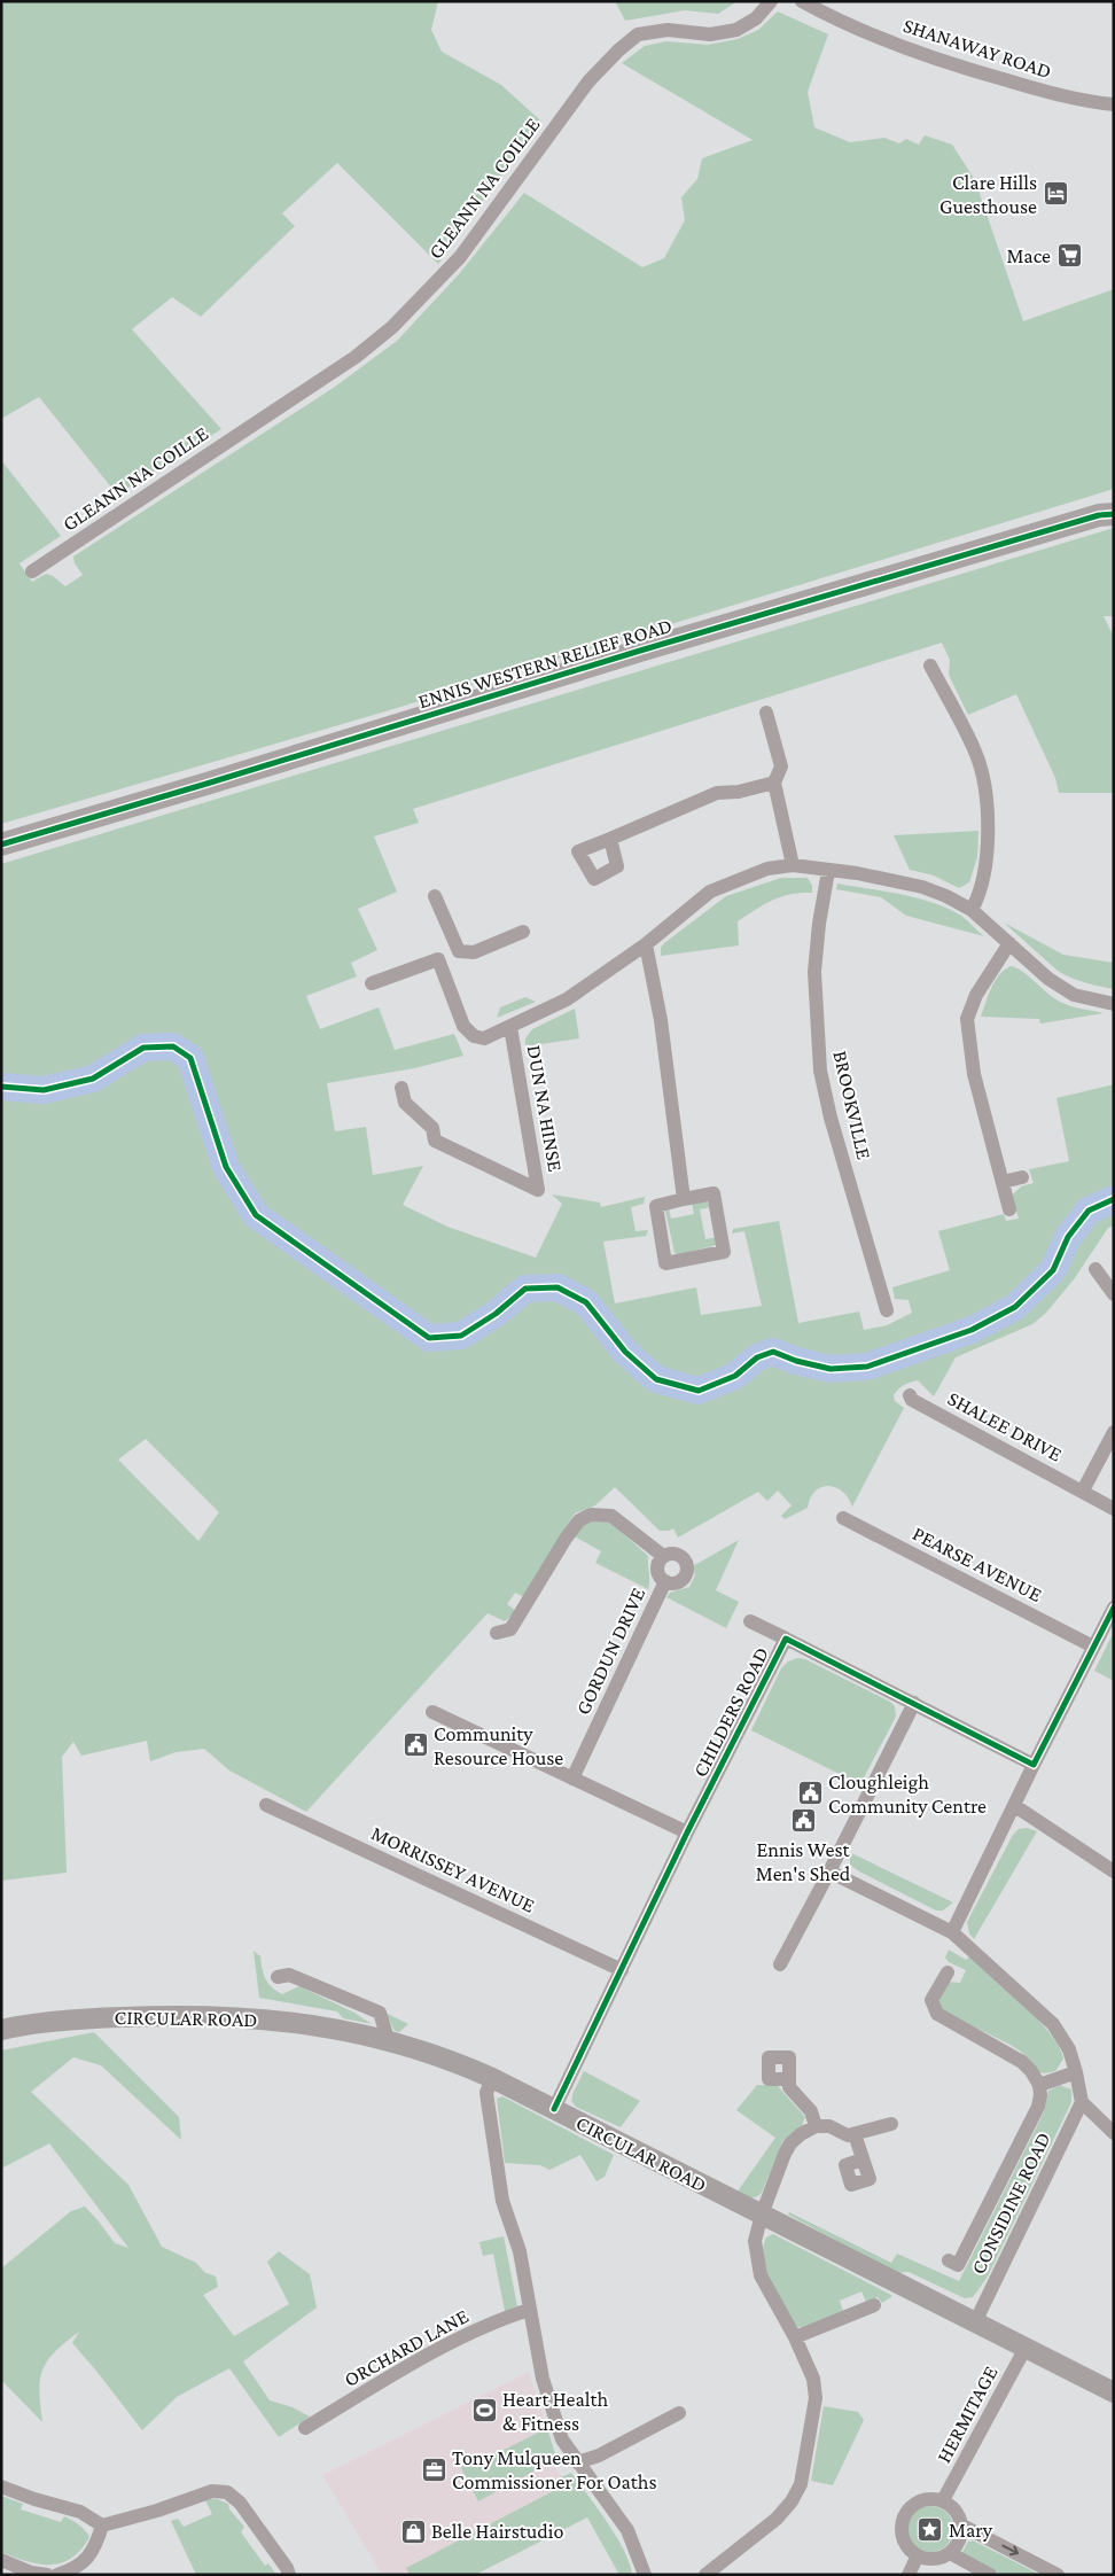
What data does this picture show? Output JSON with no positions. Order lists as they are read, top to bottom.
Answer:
{
  "streets": {
    "main road": ["ENNIS WESTERN RELIEF ROAD", "CIRCULAR ROAD"],
    "street": [
      "SHANAWAY ROAD",
      "GLEANN NA COILLE",
      "BROOKVILLE",
      "DUN NA HINSE",
      "SHALEE DRIVE",
      "PEARSE AVENUE",
      "GORDUN DRIVE",
      "CHILDERS ROAD",
      "MORRISSEY AVENUE",
      "CONSIDINE ROAD",
      "ORCHARD LANE",
      "HERMITAGE"
    ]
  },
  "crossings": [
    ["BROOKVILLE", "DUN NA HINSE"],
    ["CHILDERS ROAD", "MORRISSEY AVENUE"],
    ["CHILDERS ROAD", "CIRCULAR ROAD"],
    ["CIRCULAR ROAD", "CONSIDINE ROAD"],
    ["CIRCULAR ROAD", "HERMITAGE"]
  ],
  "places": {
    "hotel": ["Clare Hills Guesthouse"],
    "supermarket": ["Mace"],
    "public building": ["Community Resource House", "Cloughleigh Community Centre", "Ennis West Men's Shed"],
    "sports": ["Heart Health & Fitness"],
    "office": ["Tony Mulqueen Commissioner For Oaths"],
    "place": ["Mary"],
    "shop": ["Belle Hairstudio"]
  }
}
